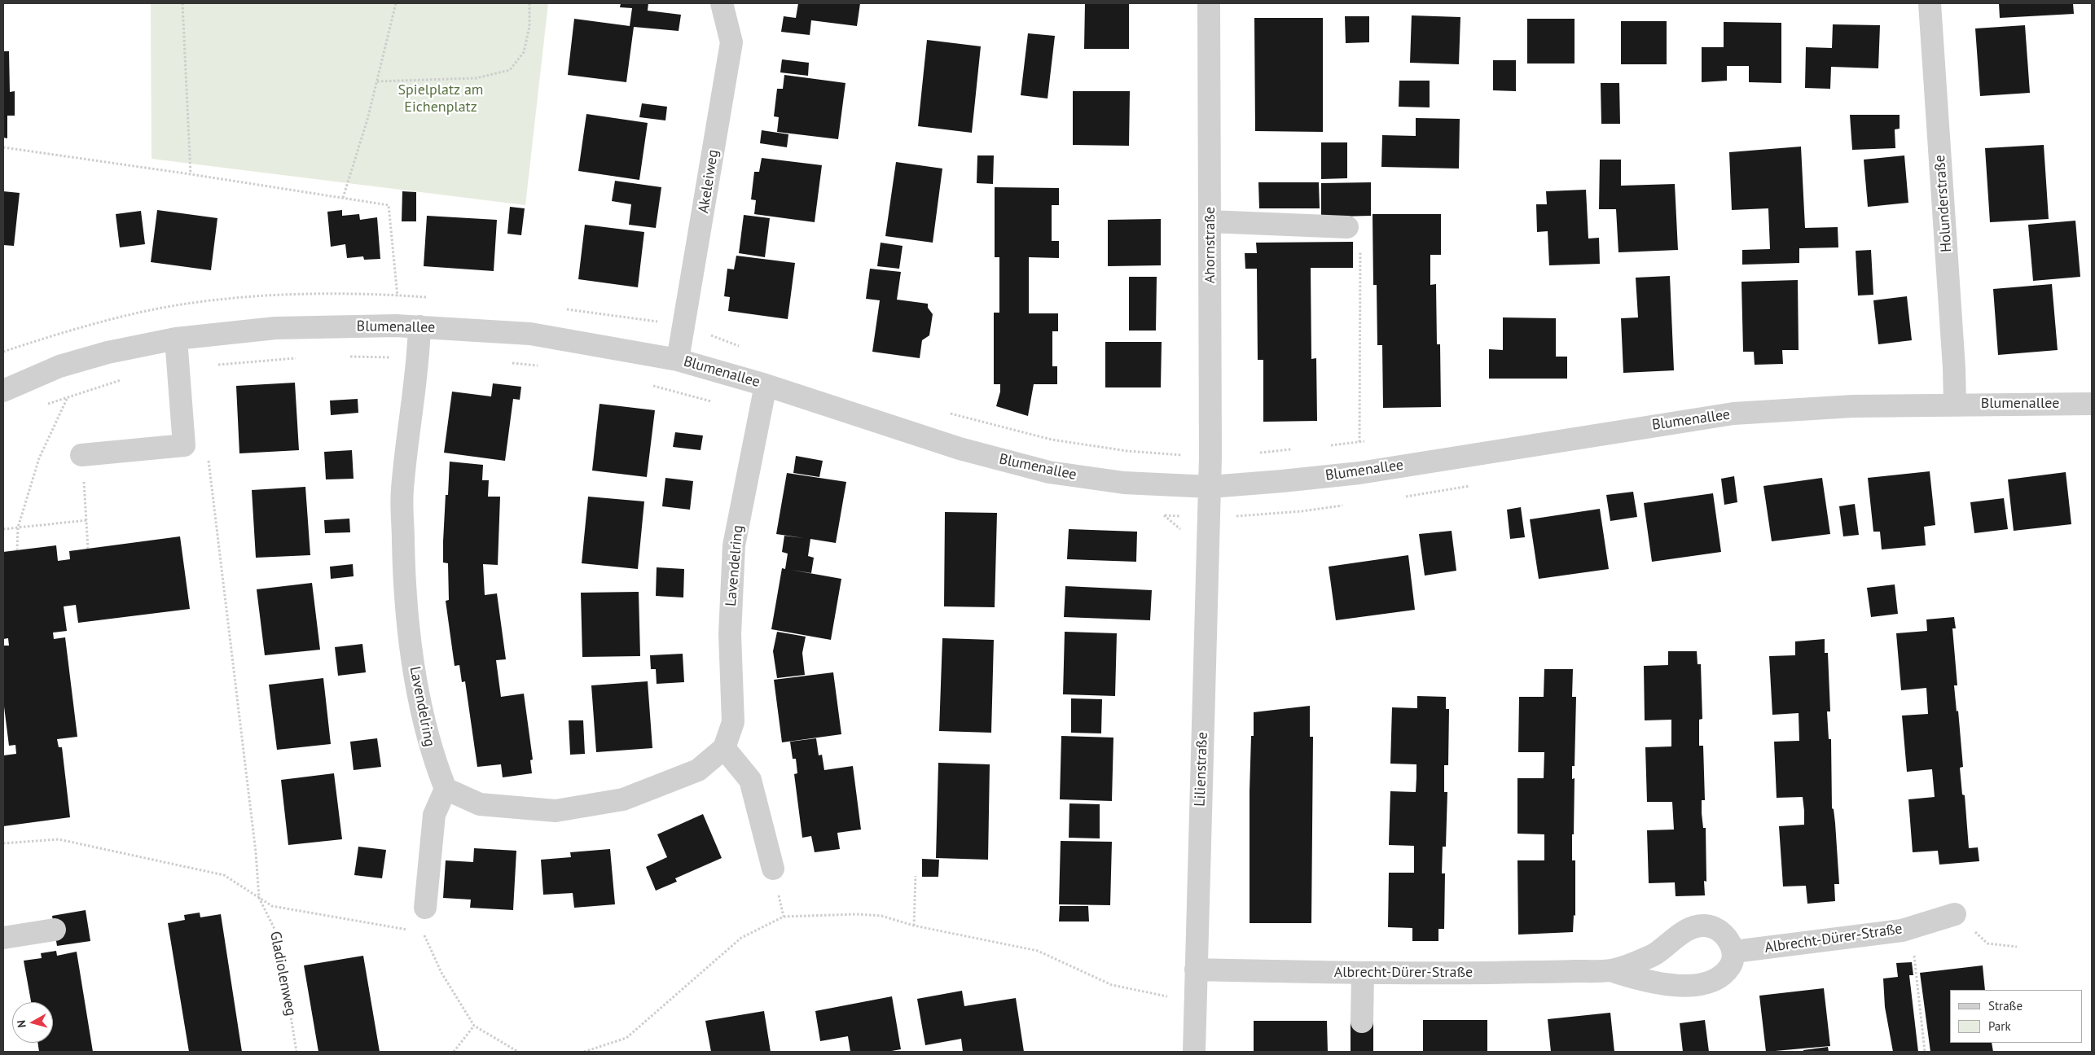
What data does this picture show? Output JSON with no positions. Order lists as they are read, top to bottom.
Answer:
{
  "streets": {
    "street": [
      "Akeleiweg",
      "Holunderstraße",
      "Ahornstraße",
      "Blumenallee",
      "Lavendelring",
      "Lilienstraße",
      "Albrecht-Dürer-Straße"
    ],
    "path": ["Gladiolenweg"]
  },
  "crossings": [
    ["Akeleiweg", "Blumenallee"],
    ["Holunderstraße", "Blumenallee"],
    ["Ahornstraße", "Blumenallee"],
    ["Ahornstraße", "Lilienstraße"],
    ["Blumenallee", "Lavendelring"],
    ["Blumenallee", "Lilienstraße"],
    ["Lilienstraße", "Albrecht-Dürer-Straße"]
  ],
  "parks": ["Spielplatz am Eichenplatz"],
  "legend": ["Straße", "Park"],
  "north": "left"
}
